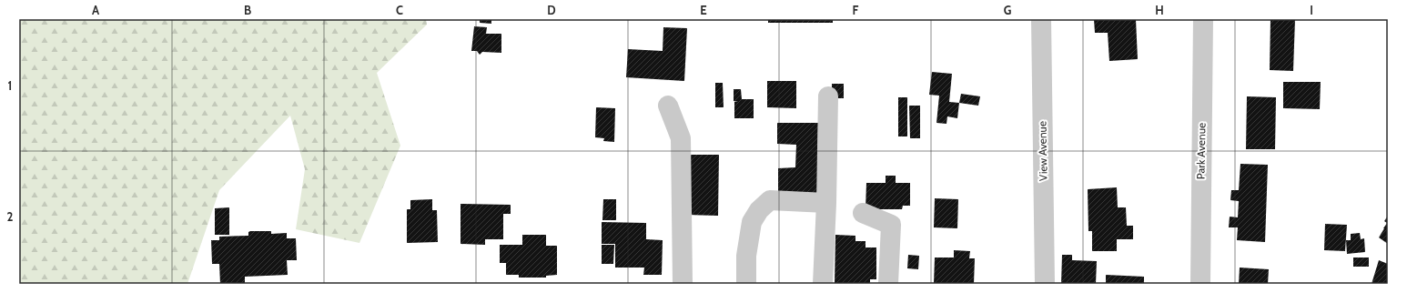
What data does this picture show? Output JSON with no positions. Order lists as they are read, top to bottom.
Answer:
{
  "streets": {
    "street": ["View Avenue", "Park Avenue"]
  },
  "grid": {
    "columns": [
      "A",
      "B",
      "C",
      "D",
      "E",
      "F",
      "G",
      "H",
      "I"
    ],
    "rows": ["1", "2"]
  }
}
